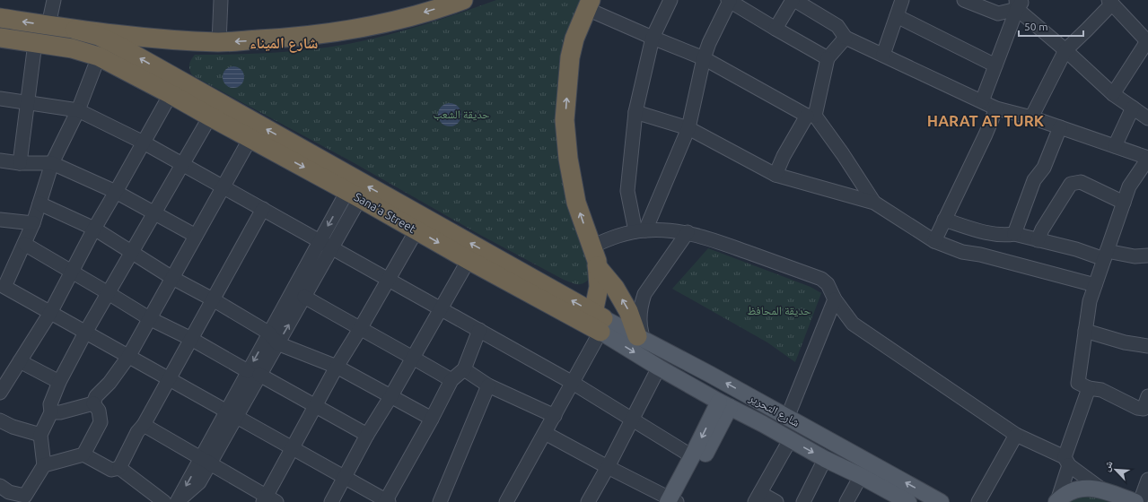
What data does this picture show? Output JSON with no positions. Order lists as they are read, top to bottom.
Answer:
{
  "streets": {
    "highway": ["Sana'a Street"],
    "main road": ["شارع التحرير"]
  },
  "crossings": [
    ["Sana'a Street", "شارع التحرير"]
  ],
  "districts": ["شارع الميناء", "HARAT AT TURK"],
  "parks": ["حديقة الشعب", "حديقة المحافظ"],
  "scale_bar": "50 m",
  "north": "top left"
}
